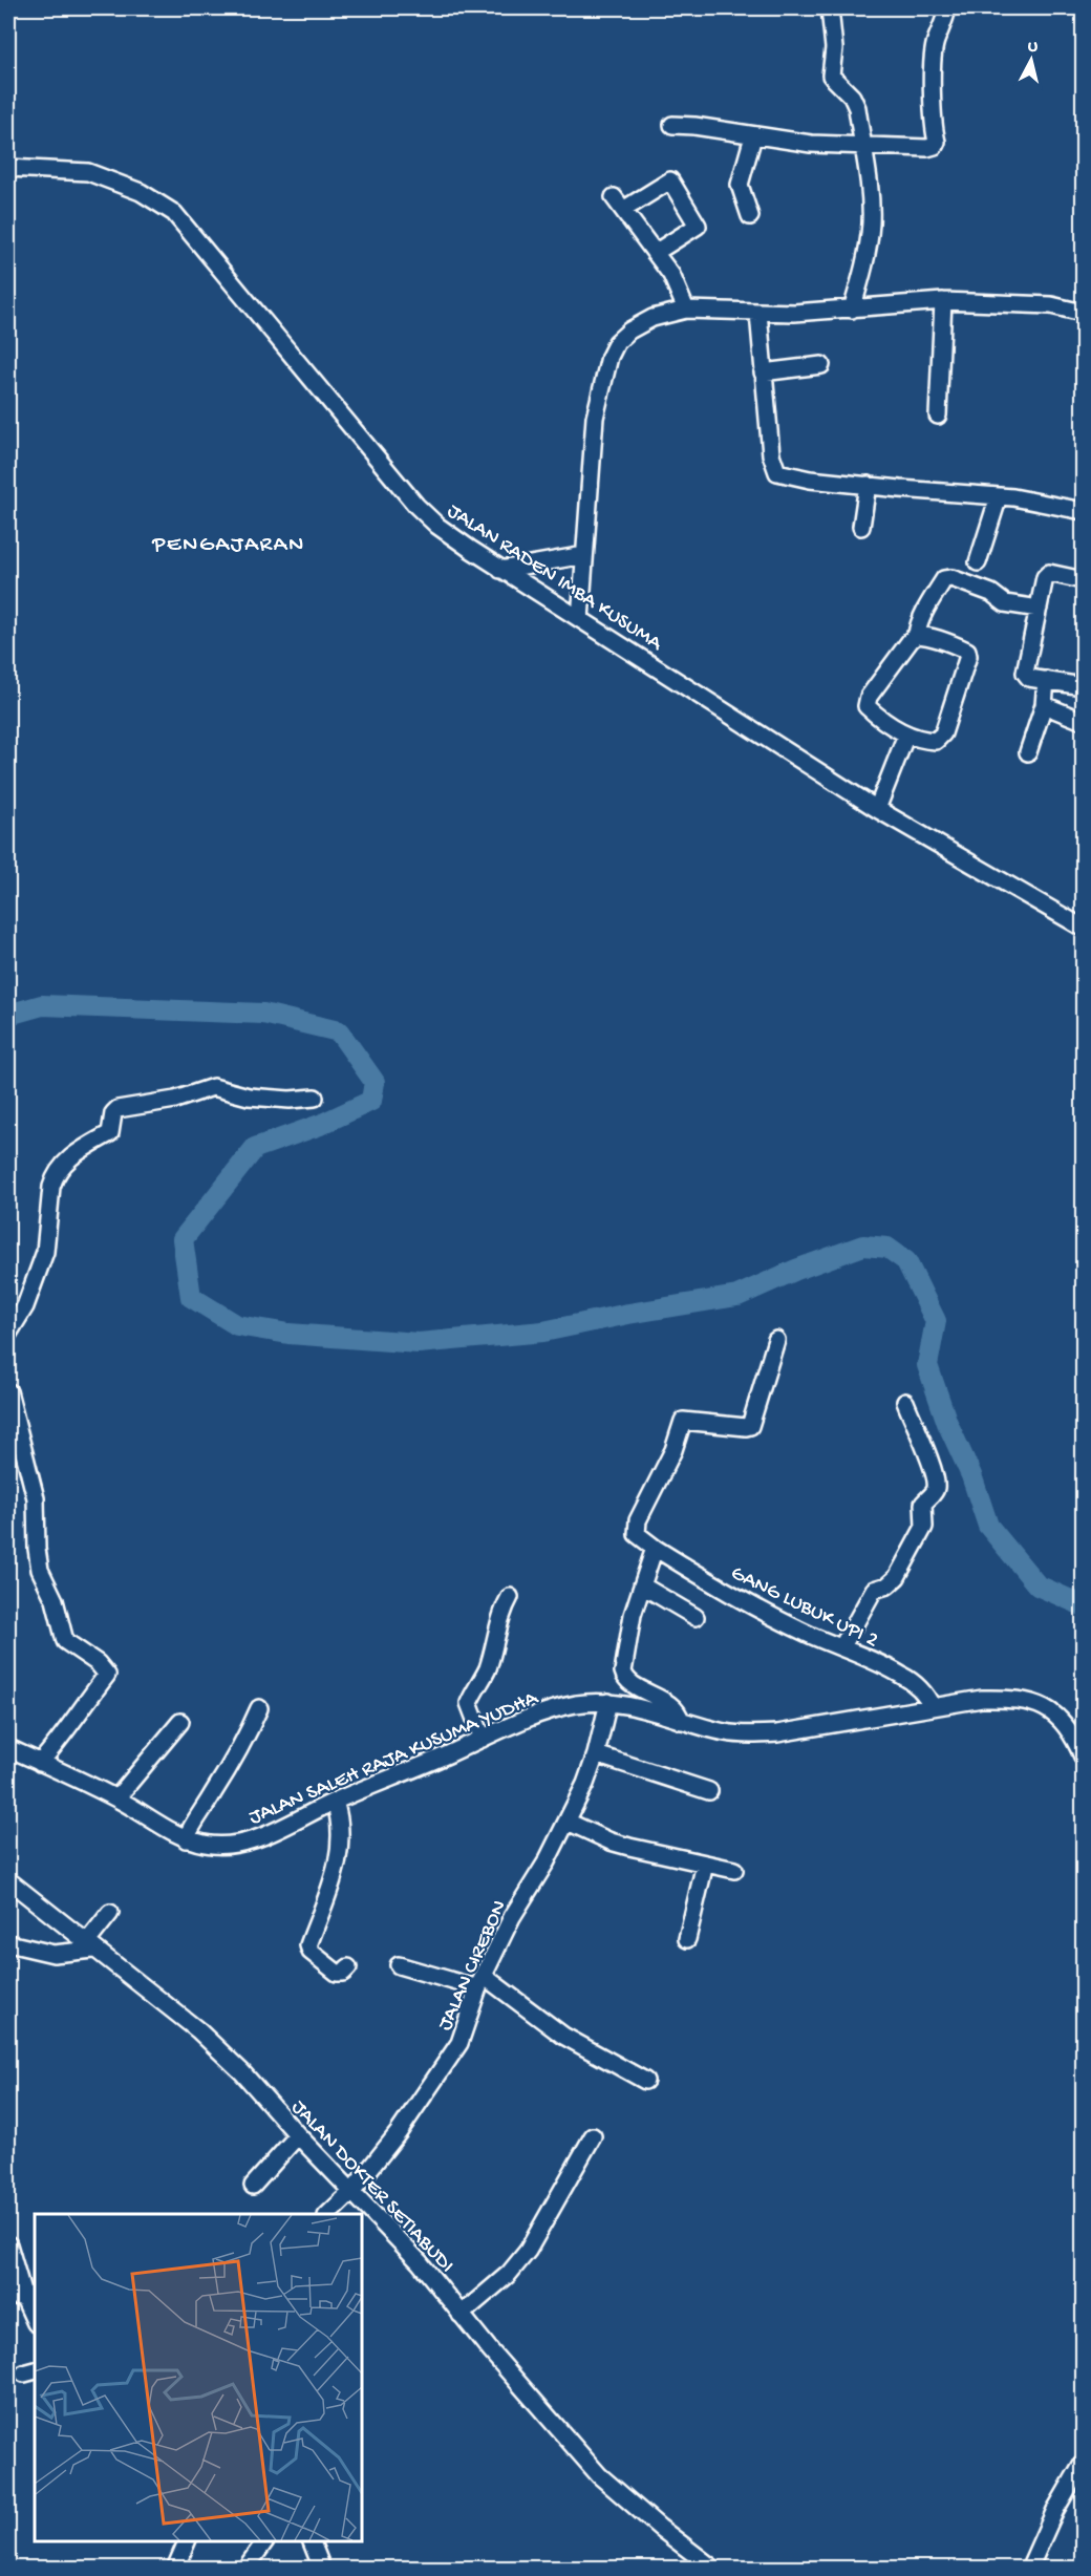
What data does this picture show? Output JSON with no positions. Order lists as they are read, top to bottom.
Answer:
{
  "streets": {
    "street": [
      "JALAN RADEN IMBA KUSUMA",
      "GANG LUBUK UPI 2",
      "JALAN SALEH RAJA KUSUMA YUDHA",
      "JALAN CIREBON",
      "JALAN DOKTER SETIABUDI"
    ]
  },
  "crossings": [
    ["GANG LUBUK UPI 2", "JALAN SALEH RAJA KUSUMA YUDHA"],
    ["JALAN SALEH RAJA KUSUMA YUDHA", "JALAN CIREBON"],
    ["JALAN CIREBON", "JALAN DOKTER SETIABUDI"]
  ],
  "districts": ["PENGAJARAN"],
  "north": "top"
}
